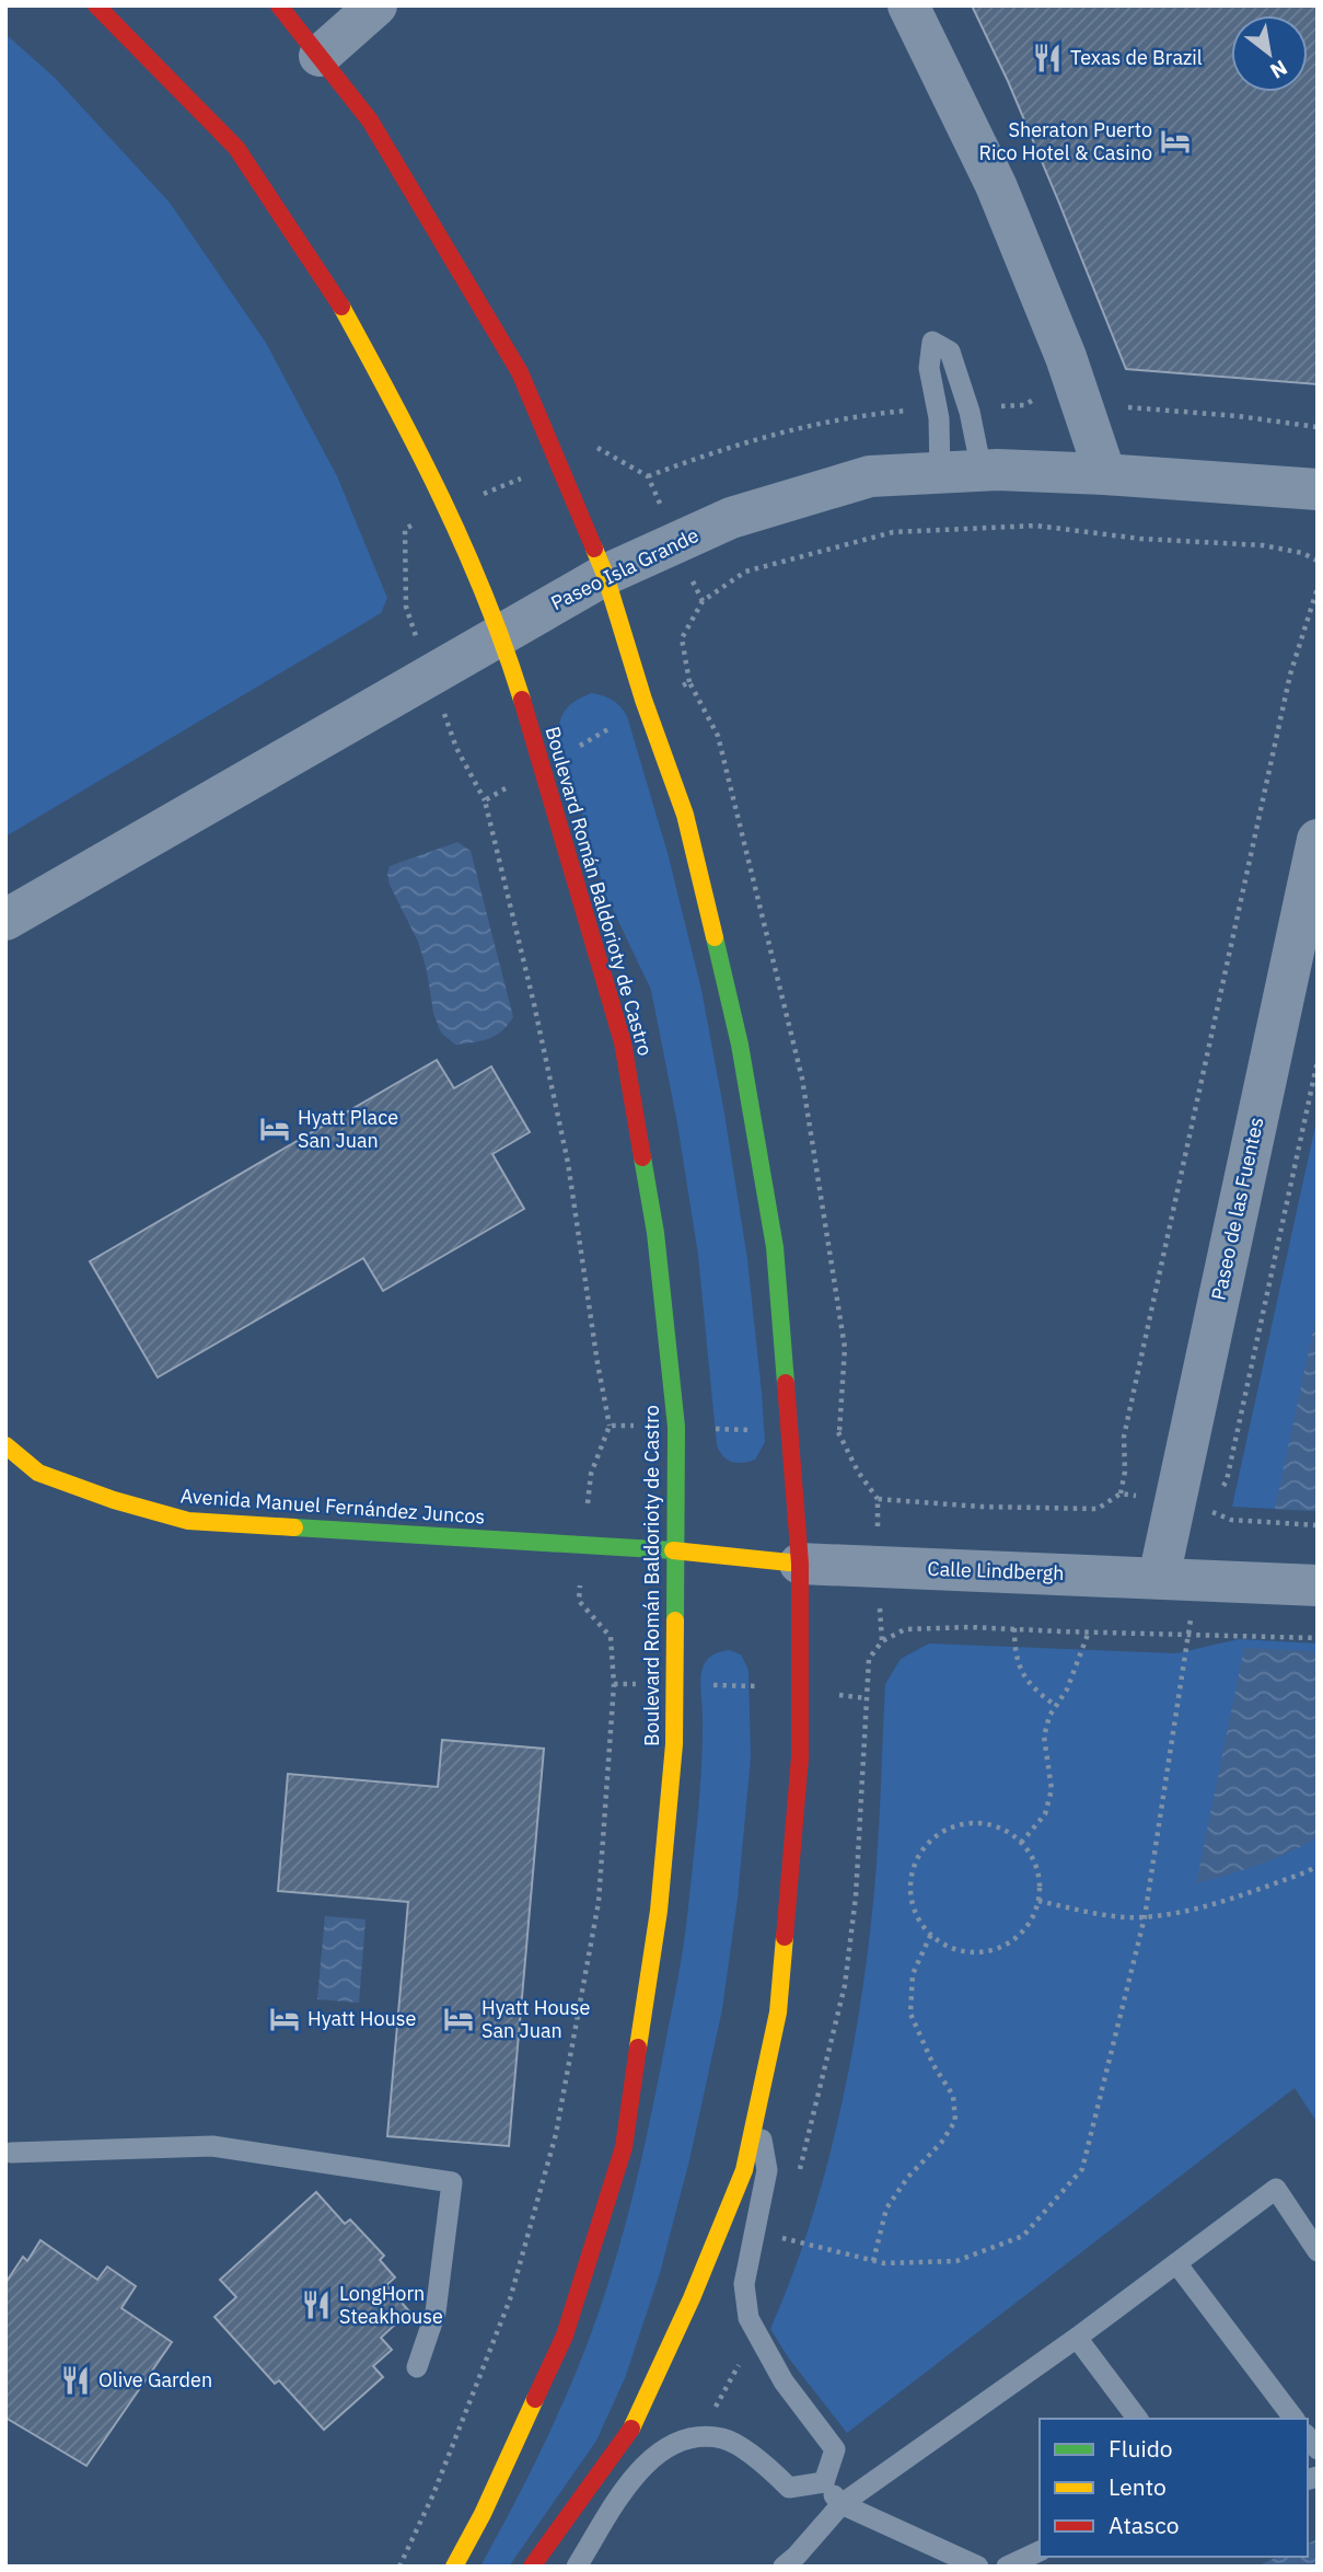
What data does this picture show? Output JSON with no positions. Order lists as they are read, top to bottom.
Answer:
{
  "streets": {
    "main road": ["Boulevard Román Baldorioty de Castro", "Avenida Manuel Fernández Juncos", "Calle Lindbergh"],
    "street": ["Paseo Isla Grande", "Paseo de las Fuentes"]
  },
  "crossings": [
    ["Paseo Isla Grande", "Boulevard Román Baldorioty de Castro"],
    ["Boulevard Román Baldorioty de Castro", "Avenida Manuel Fernández Juncos"],
    ["Boulevard Román Baldorioty de Castro", "Calle Lindbergh"],
    ["Paseo de las Fuentes", "Calle Lindbergh"],
    ["Avenida Manuel Fernández Juncos", "Calle Lindbergh"]
  ],
  "places": {
    "restaurant": ["Texas de Brazil", "LongHorn Steakhouse", "Olive Garden"],
    "hotel": [
      "Sheraton Puerto Rico Hotel & Casino",
      "Hyatt Place San Juan",
      "Hyatt House",
      "Hyatt House San Juan"
    ]
  },
  "legend": ["Fluido", "Lento", "Atasco"],
  "north": "bottom right"
}
